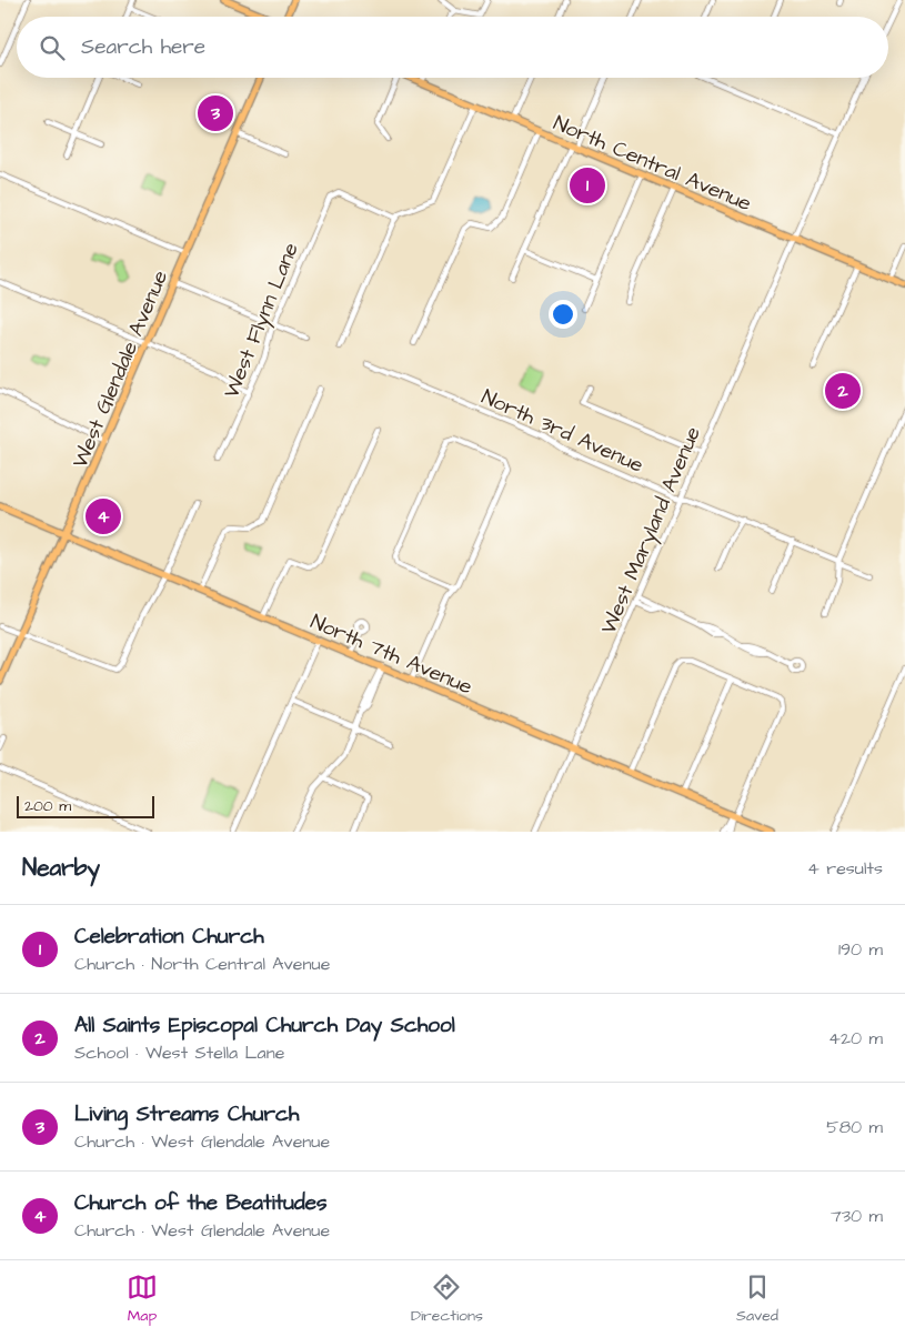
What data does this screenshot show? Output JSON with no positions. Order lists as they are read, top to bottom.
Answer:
{
  "streets": {
    "main road": ["North Central Avenue", "West Glendale Avenue", "North 7th Avenue"],
    "street": ["West Flynn Lane", "North 3rd Avenue", "West Maryland Avenue"]
  },
  "crossings": [
    ["North Central Avenue", "West Maryland Avenue"],
    ["West Glendale Avenue", "North 7th Avenue"],
    ["North 3rd Avenue", "West Maryland Avenue"],
    ["West Maryland Avenue", "North 7th Avenue"]
  ],
  "scale_bar": "200 m",
  "page": {
    "search": "Search here",
    "pins": [
      "3",
      "1",
      "2",
      "4"
    ],
    "scale": "200 m",
    "heading": ["Nearby", "4 results"],
    "list": [
      {
        "mark": "1",
        "name": "Celebration Church",
        "note": "Church · North Central Avenue",
        "value": "190 m"
      },
      {
        "mark": "2",
        "name": "All Saints Episcopal Church Day School",
        "note": "School · West Stella Lane",
        "value": "420 m"
      },
      {
        "mark": "3",
        "name": "Living Streams Church",
        "note": "Church · West Glendale Avenue",
        "value": "580 m"
      },
      {
        "mark": "4",
        "name": "Church of the Beatitudes",
        "note": "Church · West Glendale Avenue",
        "value": "730 m"
      }
    ],
    "nav": ["Map", "Directions", "Saved"]
  }
}
